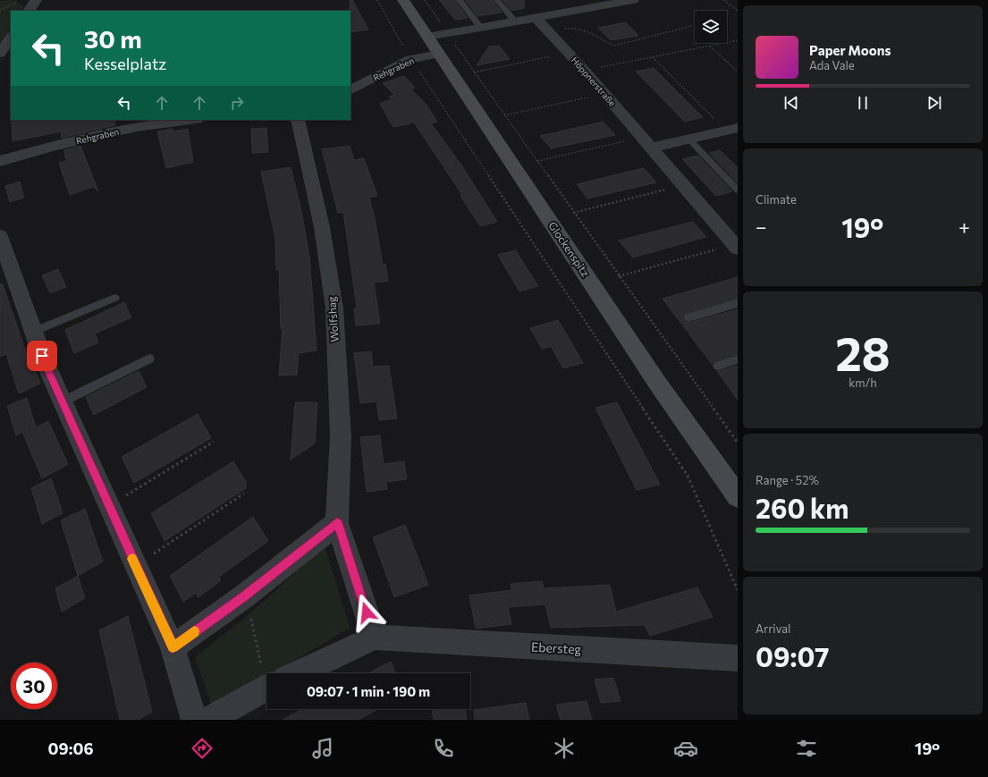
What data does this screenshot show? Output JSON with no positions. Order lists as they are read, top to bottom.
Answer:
{
  "streets": {
    "main road": ["Glockenspitz"],
    "street": [
      "Rehgraben",
      "Höppnerstraße",
      "Wolfshag",
      "Ebersteg"
    ]
  },
  "crossings": [
    ["Rehgraben", "Glockenspitz"]
  ],
  "page": {
    "turn": ["30 m", "Kesselplatz"],
    "song": ["Paper Moons", "Ada Vale"],
    "tile": [
      "Climate",
      ["28", "km/h"],
      ["Range · 52%", "260 km"],
      ["Arrival", "09:07"]
    ],
    "heat": ["−", "19°", "+"],
    "limit": "30",
    "trip": "09:07 · 1 min · 190 m",
    "tabs": ["09:06", "19°"]
  }
}
